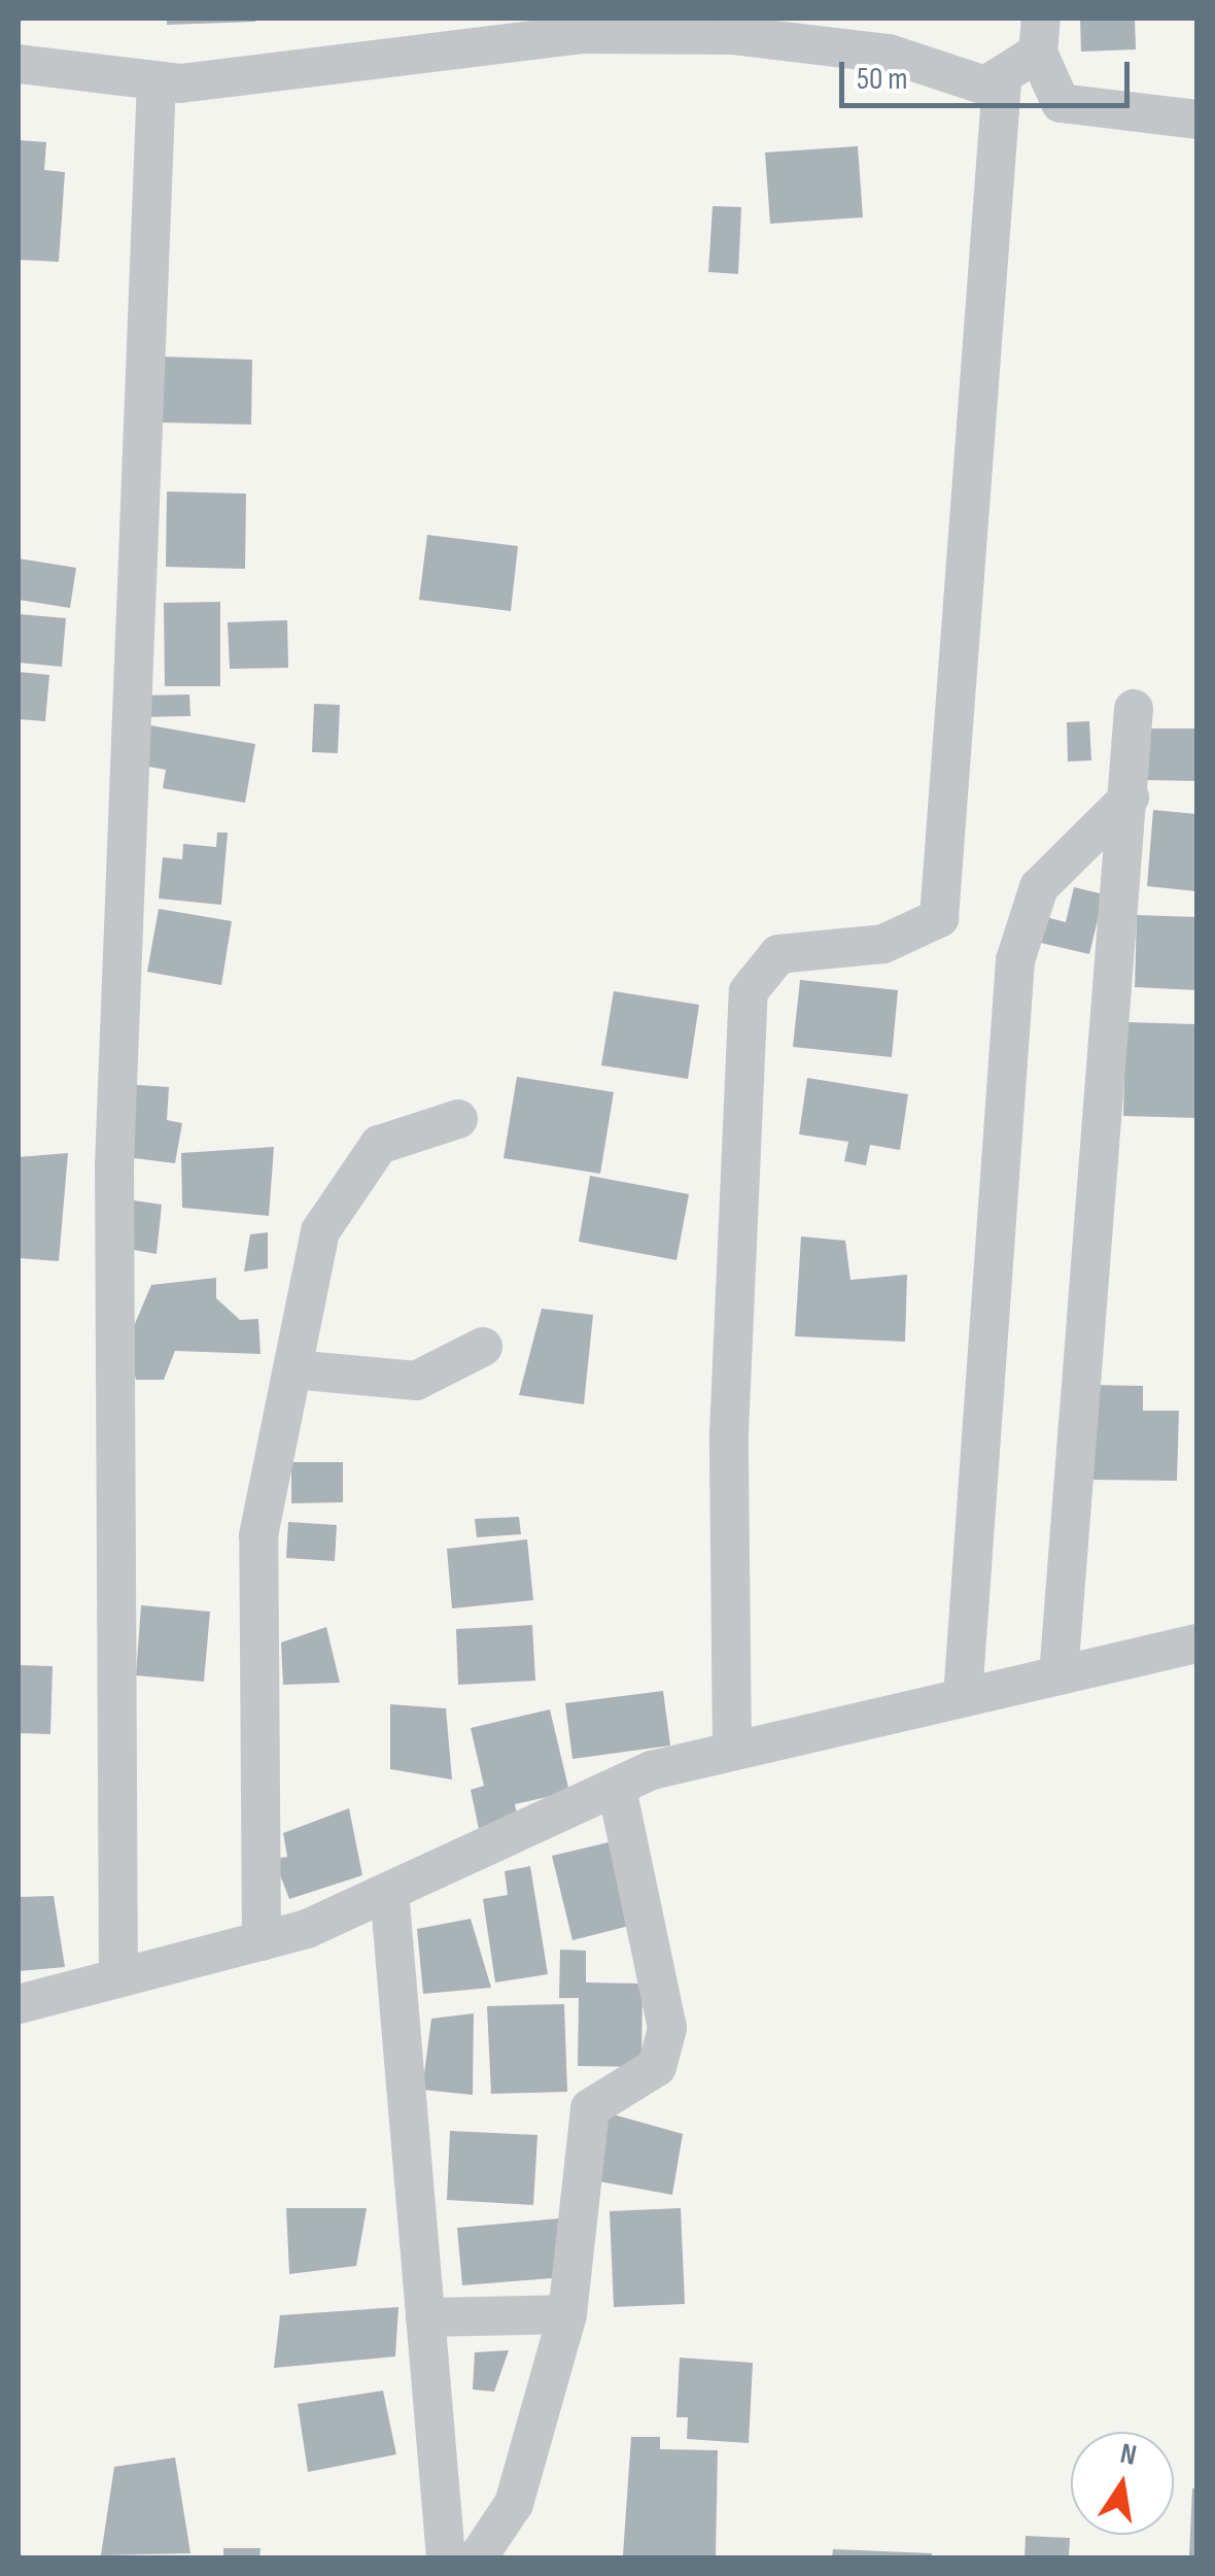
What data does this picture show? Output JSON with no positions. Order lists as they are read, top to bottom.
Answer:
{
  "scale_bar": "50 m",
  "north": "top"
}
